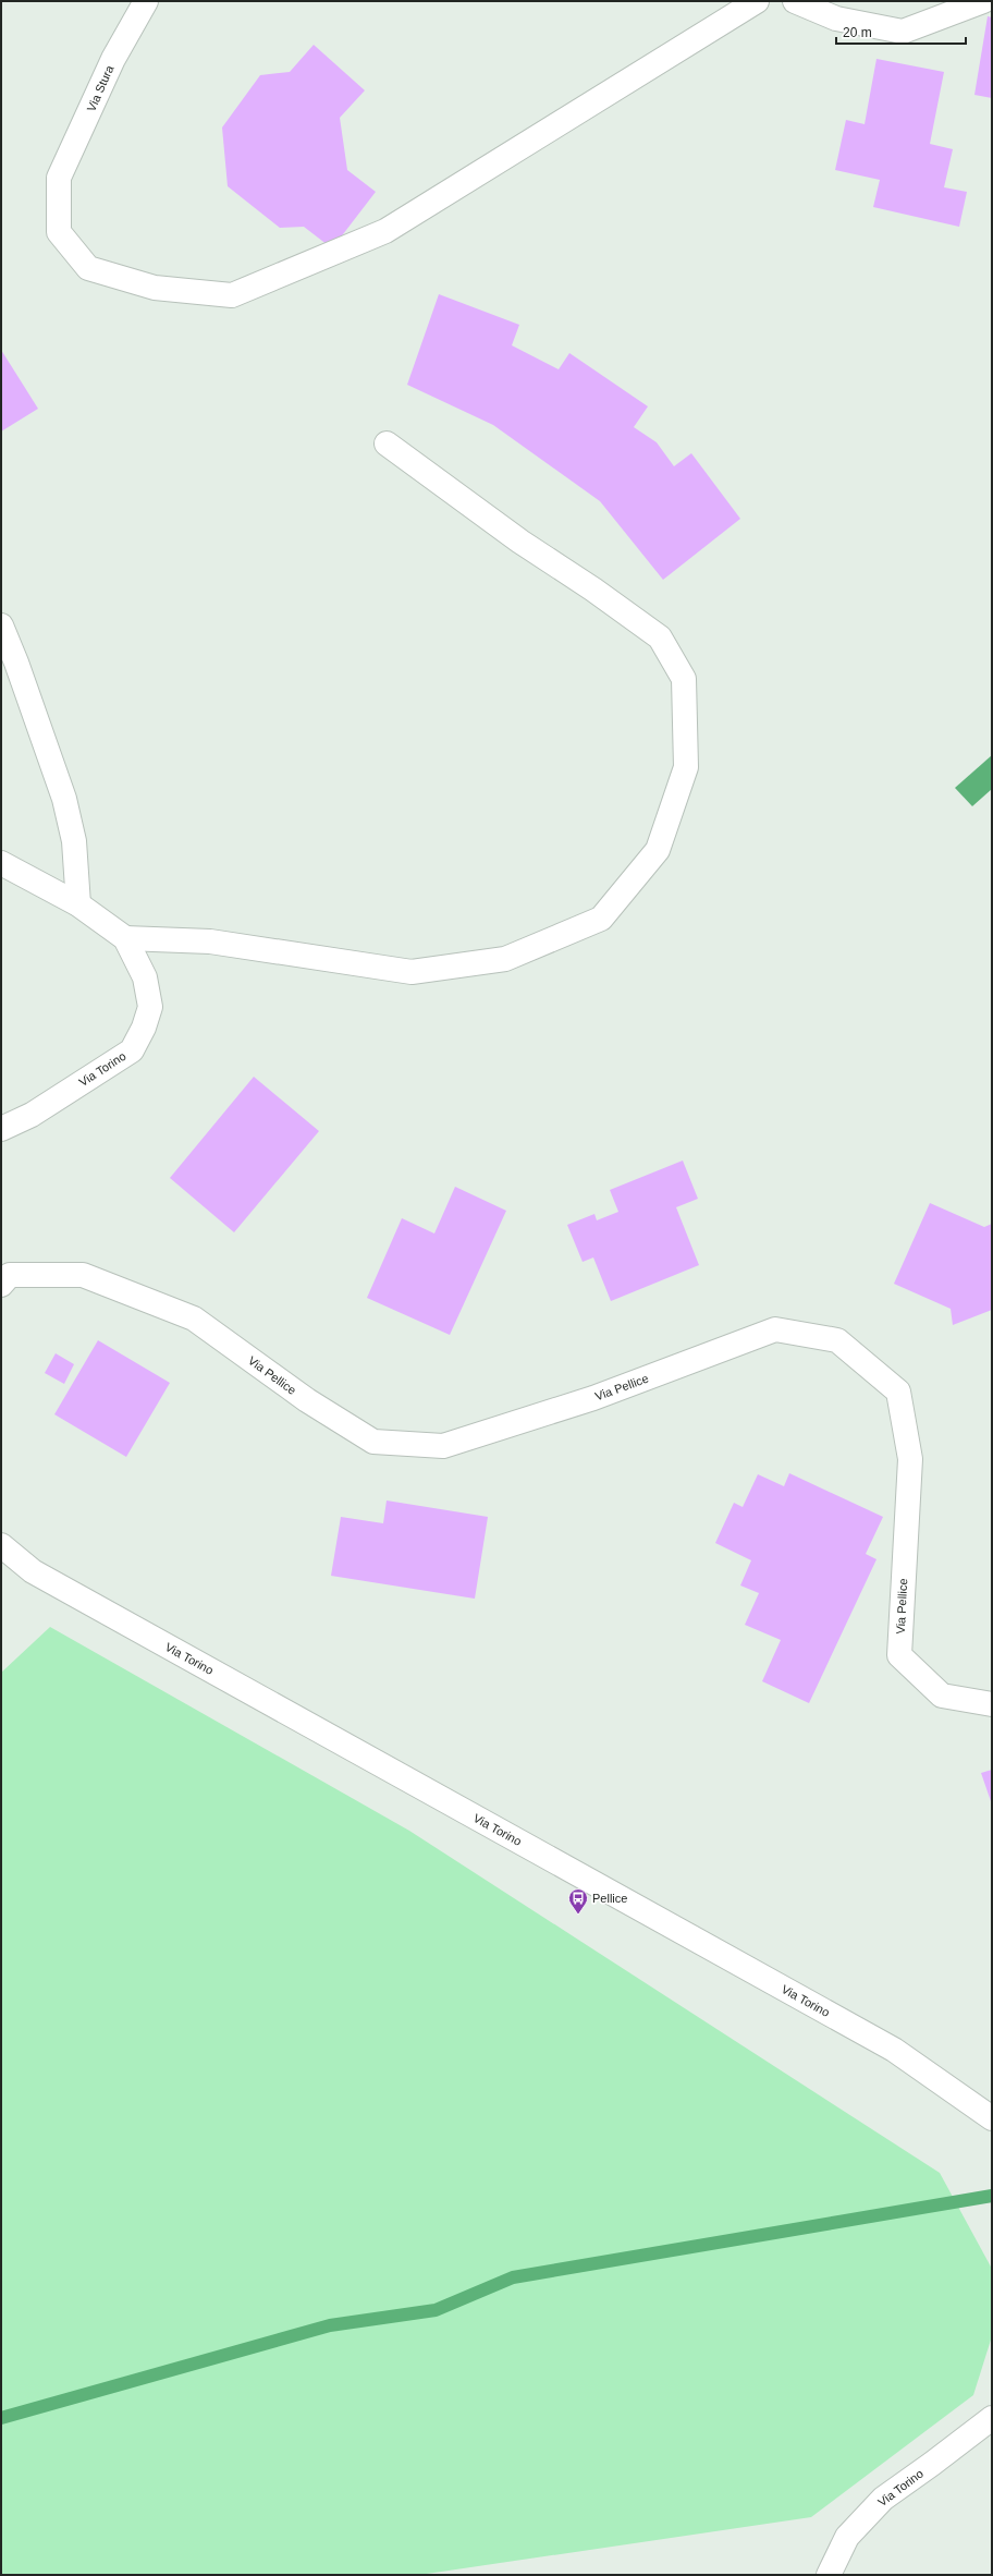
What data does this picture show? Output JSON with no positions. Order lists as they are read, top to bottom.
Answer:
{
  "streets": {
    "street": ["Via Stura", "Via Torino", "Via Pellice"]
  },
  "places": {
    "bus stop": ["Pellice"]
  },
  "scale_bar": "20 m"
}
